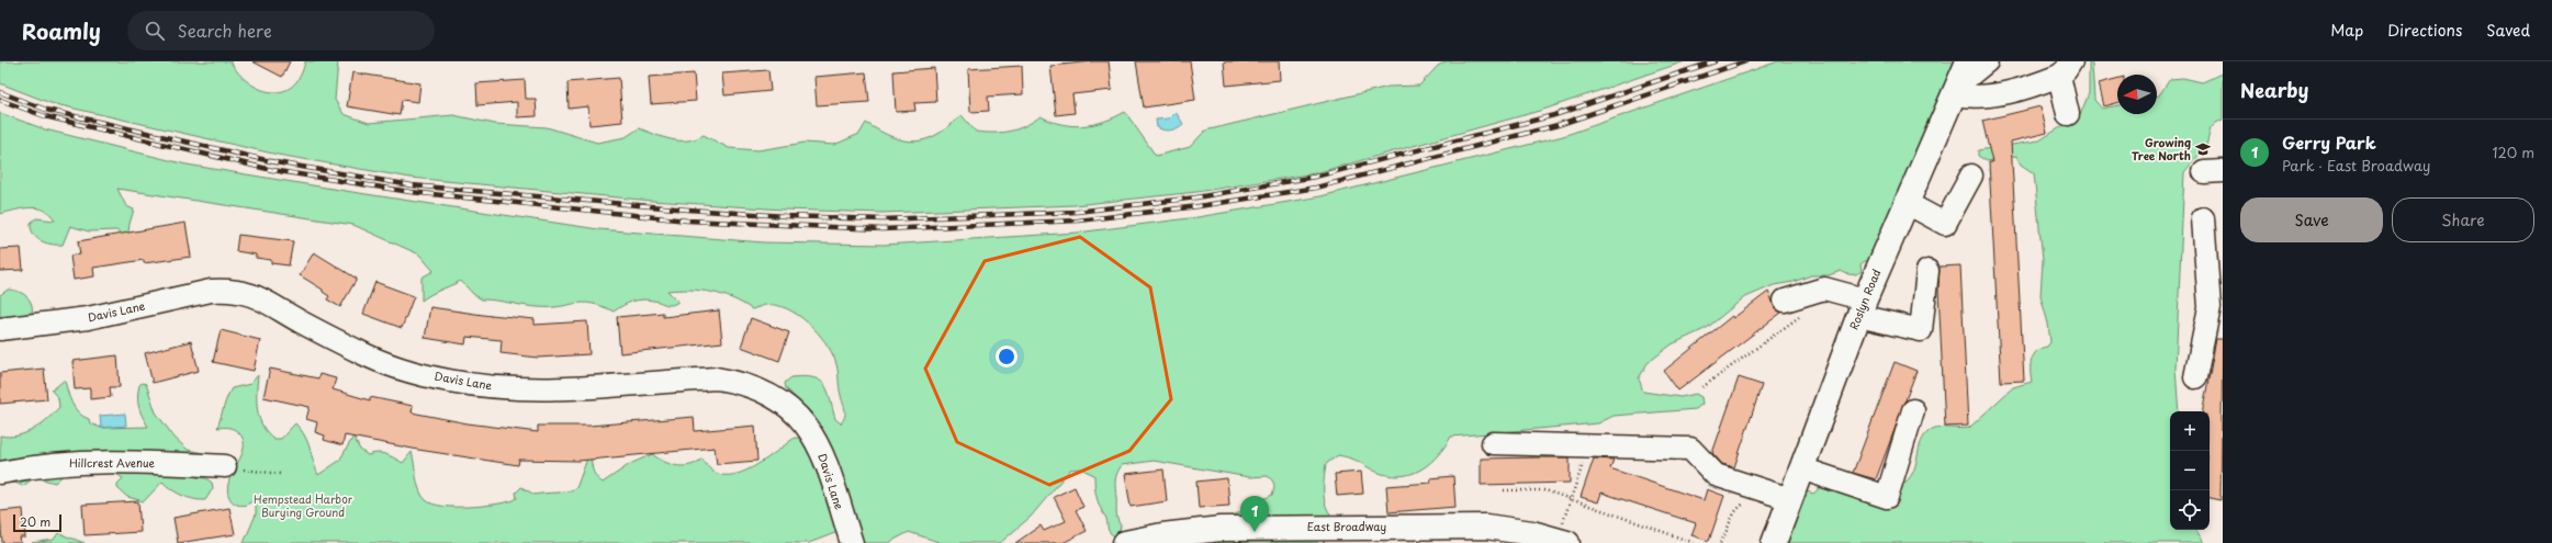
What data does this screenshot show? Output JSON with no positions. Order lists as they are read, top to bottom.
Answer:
{
  "streets": {
    "main road": ["Roslyn Road", "East Broadway"],
    "street": ["Davis Lane", "Hillcrest Avenue"]
  },
  "parks": ["Hempstead Harbor Burying Ground"],
  "places": {
    "school or university": ["Growing Tree North"]
  },
  "scale_bar": "20 m",
  "north": "left",
  "page": {
    "header": "Roamly",
    "search": "Search here",
    "nav": ["Map", "Directions", "Saved"],
    "heading": "Nearby",
    "list": [
      {
        "mark": "1",
        "name": "Gerry Park",
        "note": "Park · East Broadway",
        "value": "120 m"
      }
    ],
    "buttons": ["Save", "Share"],
    "map_buttons": ["+", "−"],
    "pins": "1",
    "scale": "20 m"
  }
}
